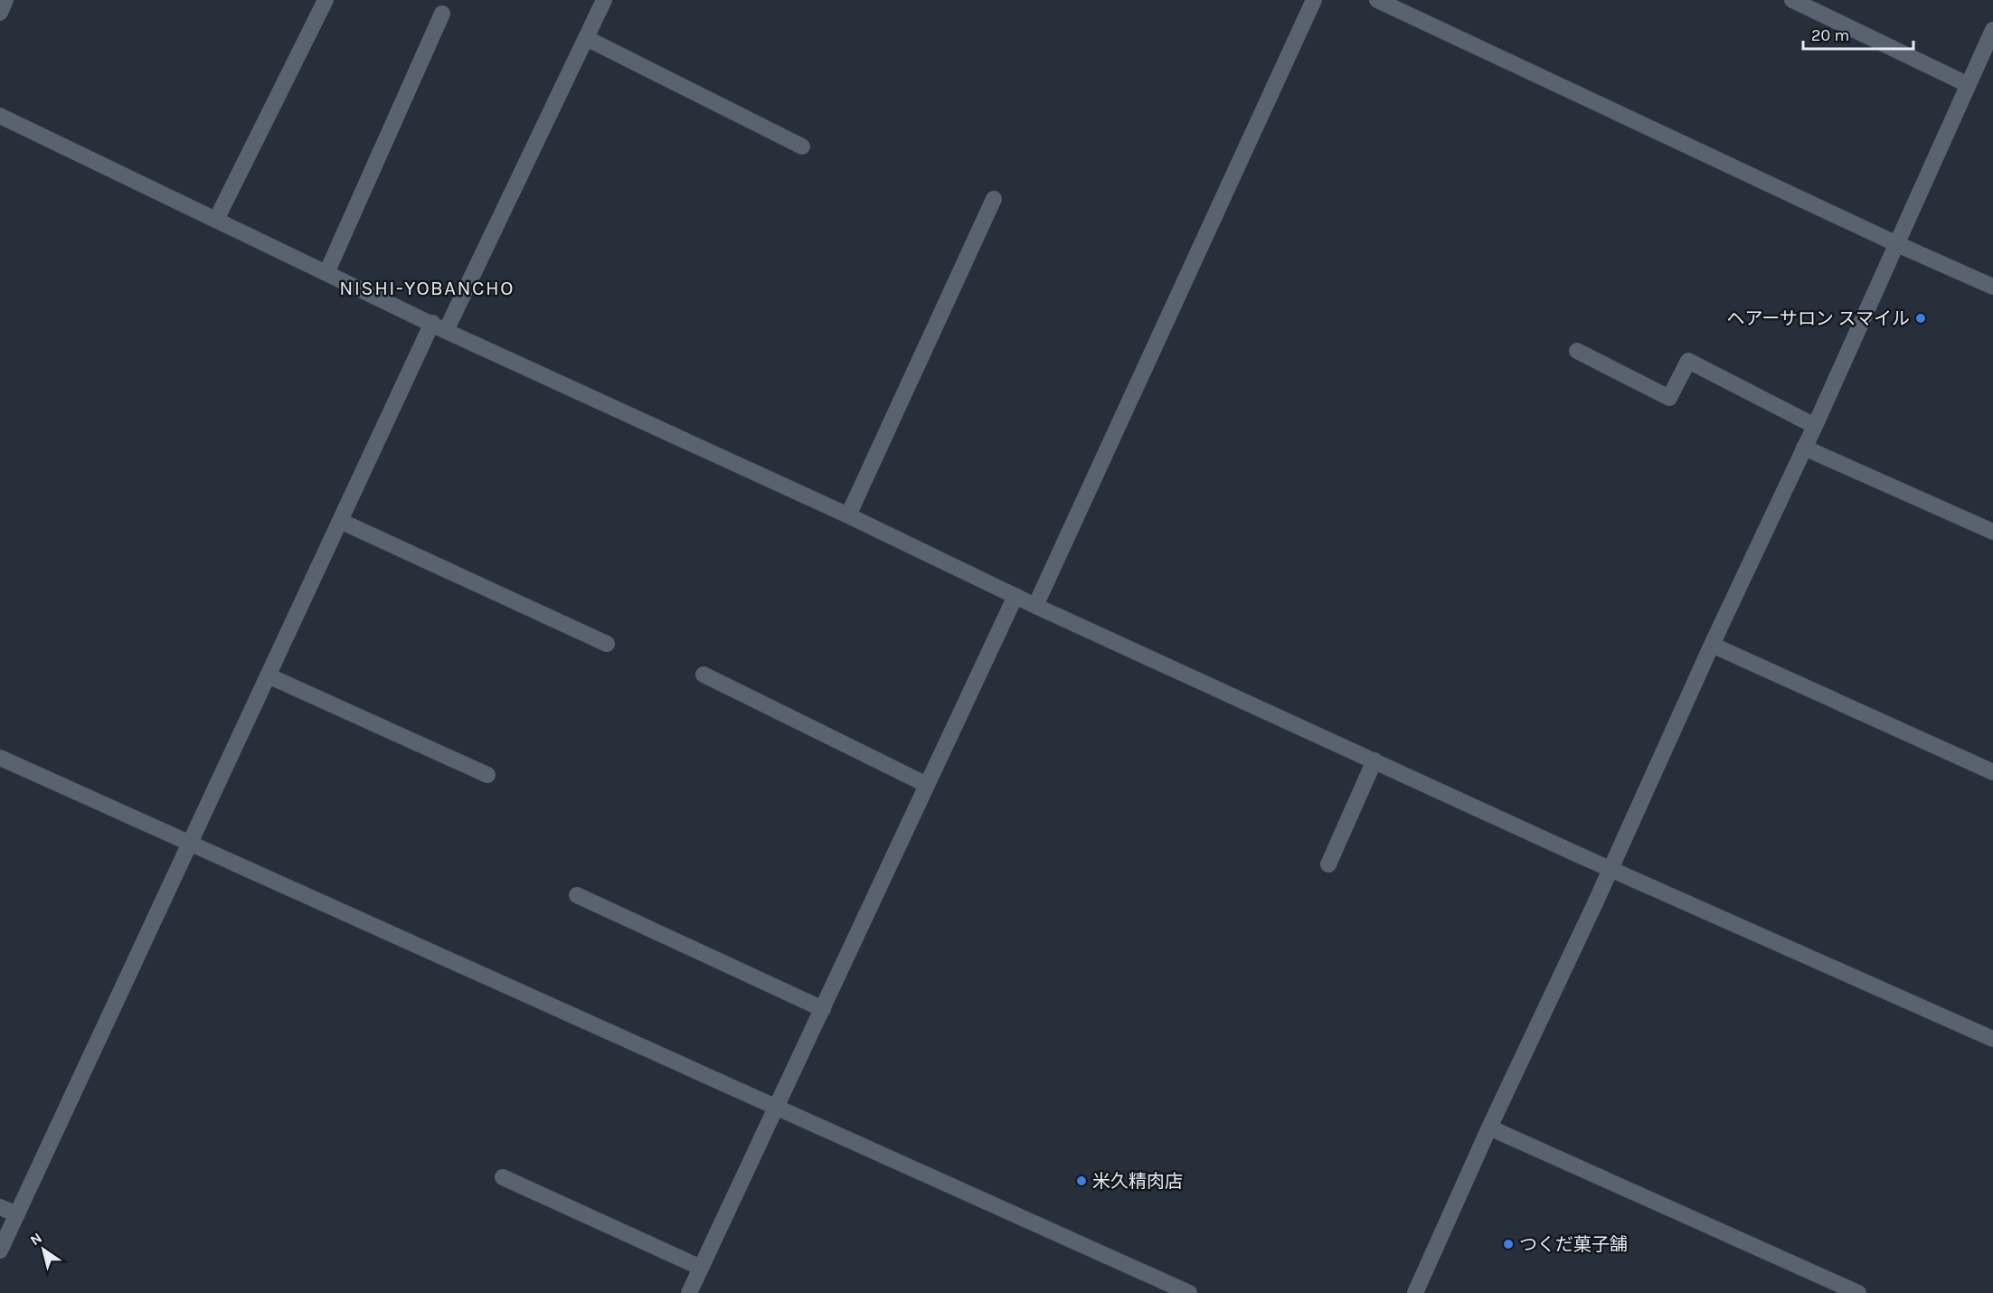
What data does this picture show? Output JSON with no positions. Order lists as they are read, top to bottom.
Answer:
{
  "districts": ["NISHI-YOBANCHO"],
  "places": ["ヘアーサロン スマイル", "米久精肉店", "つくだ菓子舗"],
  "scale_bar": "20 m",
  "north": "top left"
}
